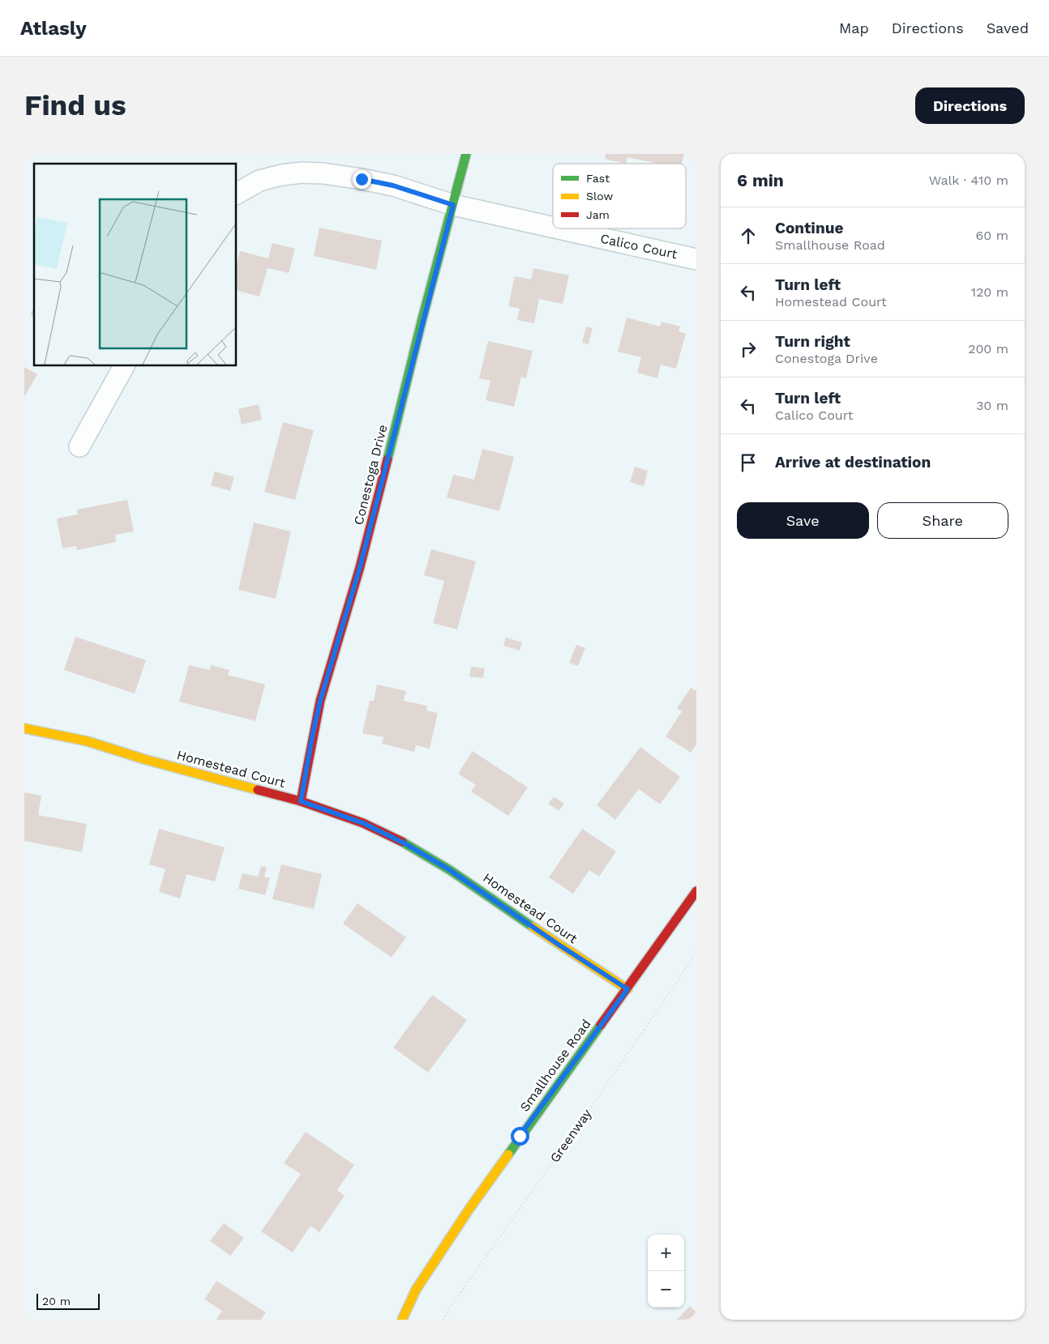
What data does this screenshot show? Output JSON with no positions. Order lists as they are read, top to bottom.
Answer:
{
  "streets": {
    "street": [
      "Calico Court",
      "Conestoga Drive",
      "Homestead Court",
      "Smallhouse Road"
    ],
    "path": ["Greenway"]
  },
  "crossings": [
    ["Calico Court", "Conestoga Drive"],
    ["Conestoga Drive", "Homestead Court"],
    ["Homestead Court", "Smallhouse Road"]
  ],
  "legend": ["Fast", "Slow", "Jam"],
  "scale_bar": "20 m",
  "page": {
    "header": "Atlasly",
    "nav": ["Map", "Directions", "Saved"],
    "buttons": [
      "Directions",
      ["Save", "Share"]
    ],
    "title": "Find us",
    "heading": ["6 min", "Walk · 410 m"],
    "list": [
      ["Continue", "Smallhouse Road", "60 m"],
      ["Turn left", "Homestead Court", "120 m"],
      ["Turn right", "Conestoga Drive", "200 m"],
      ["Turn left", "Calico Court", "30 m"],
      "Arrive at destination"
    ],
    "map_buttons": ["+", "−"],
    "scale": "20 m"
  }
}
